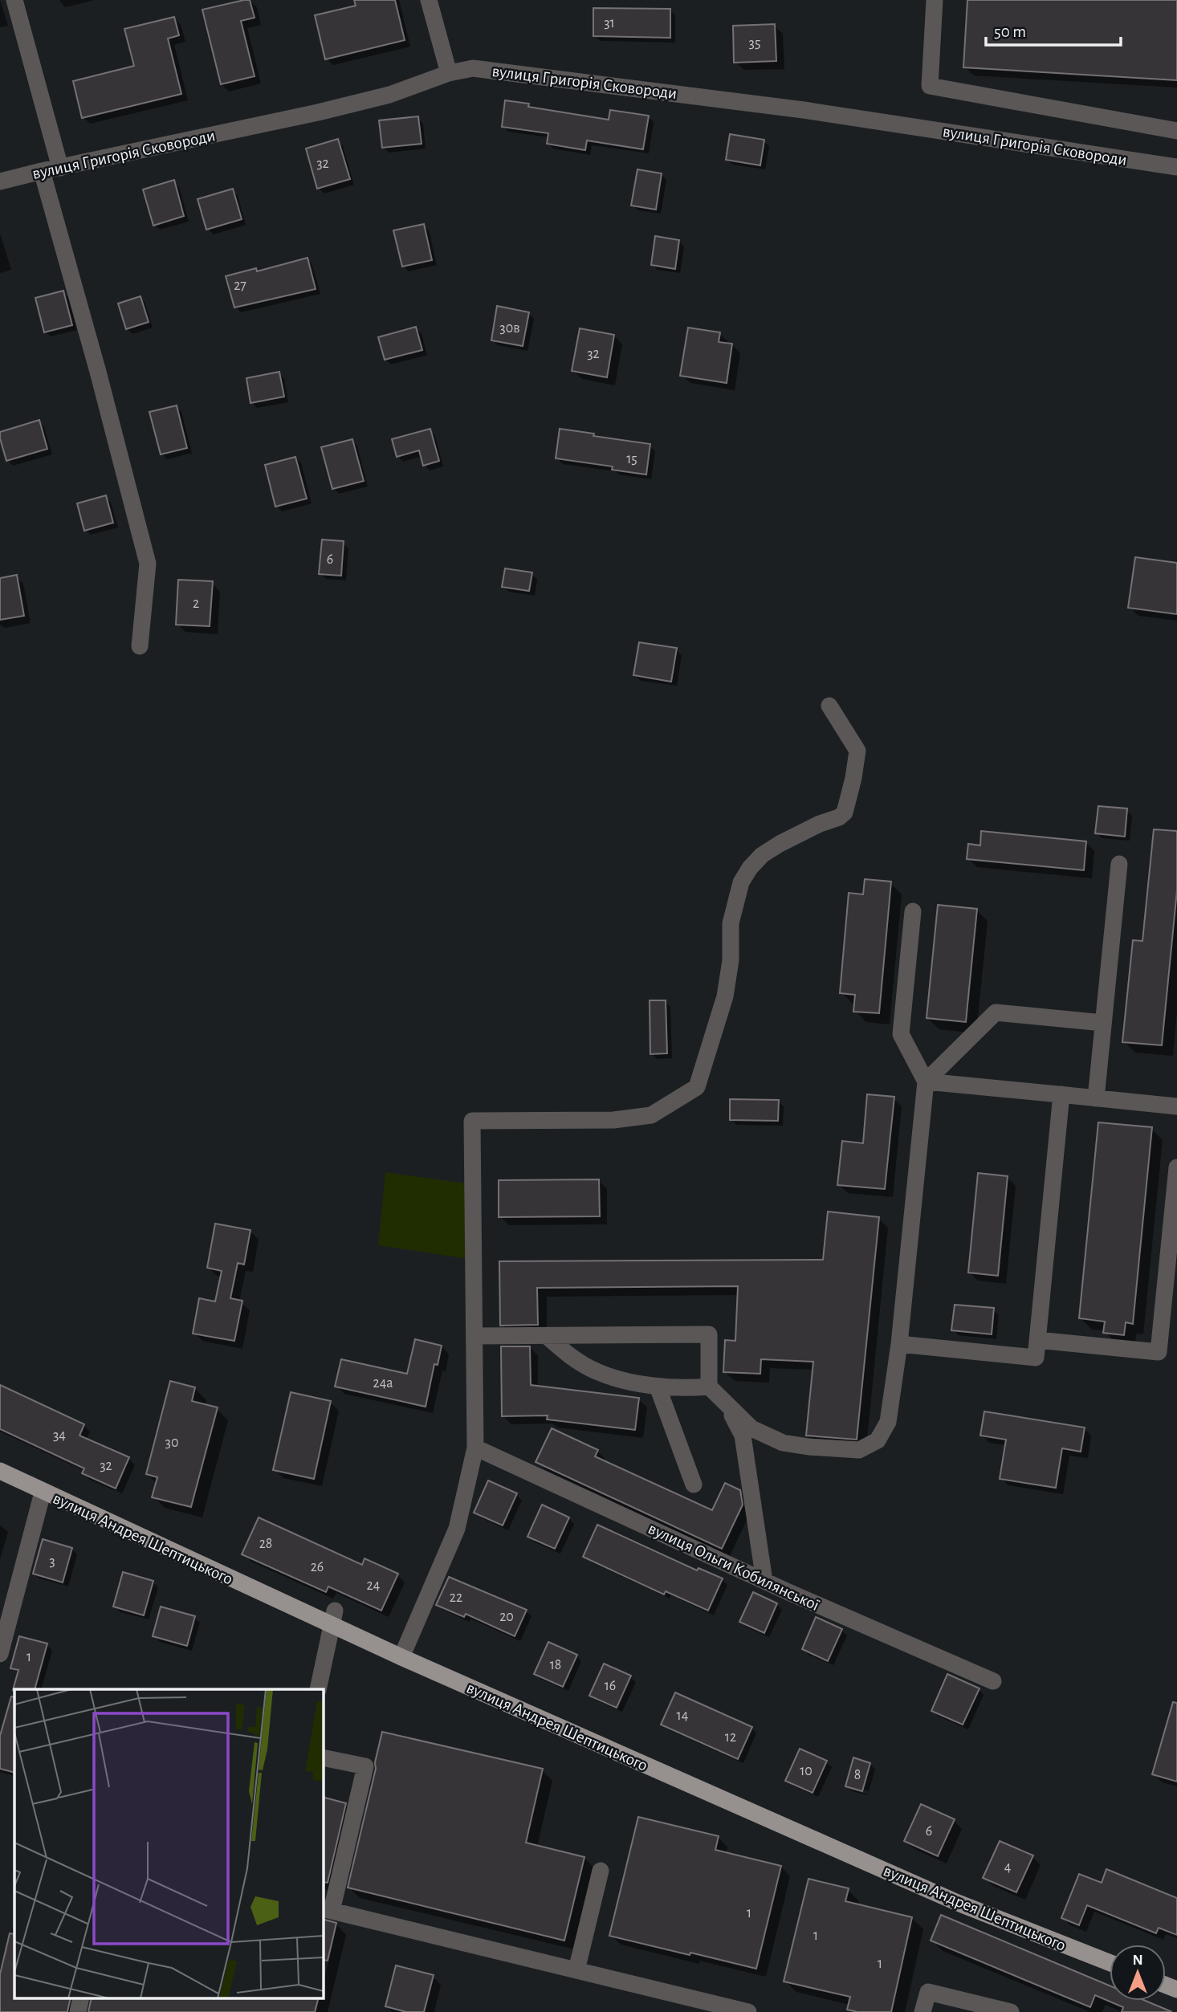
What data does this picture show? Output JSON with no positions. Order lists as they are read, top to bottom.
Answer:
{
  "streets": {
    "main road": ["вулиця Андрея Шептицького"],
    "street": ["вулиця Григорія Сковороди", "вулиця Ольги Кобилянської"]
  },
  "house_numbers": [
    "31",
    "35",
    "32",
    "27",
    "30в",
    "32",
    "15",
    "6",
    "2",
    "24а",
    "34",
    "30",
    "32",
    "28",
    "3",
    "26",
    "24",
    "22",
    "20",
    "1",
    "18",
    "16",
    "14",
    "12",
    "10",
    "8",
    "6",
    "4",
    "1",
    "1",
    "1"
  ],
  "scale_bar": "50 m",
  "north": "top"
}
